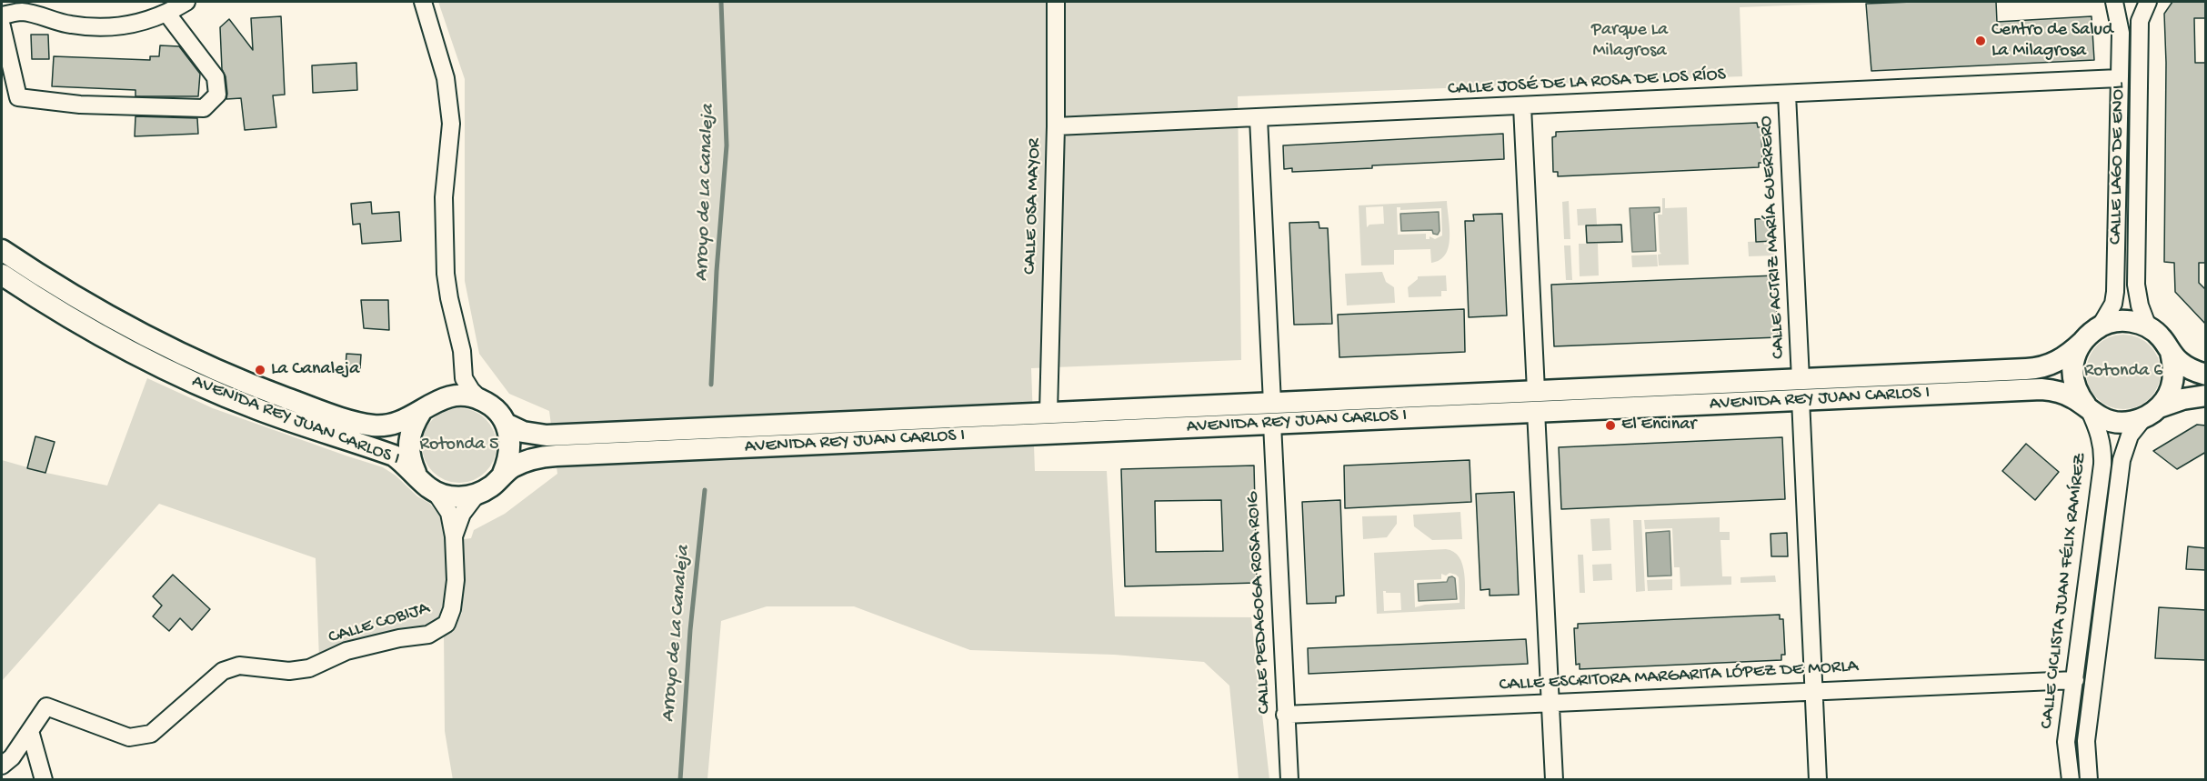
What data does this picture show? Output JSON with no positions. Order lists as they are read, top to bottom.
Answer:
{
  "streets": {
    "main road": ["AVENIDA REY JUAN CARLOS I"],
    "street": [
      "CALLE JOSÉ DE LA ROSA DE LOS RÍOS",
      "CALLE LAGO DE ENOL",
      "CALLE OSA MAYOR",
      "CALLE ACTRIZ MARÍA GUERRERO",
      "CALLE CICLISTA JUAN FÉLIX RAMÍREZ",
      "CALLE PEDAGOGA ROSA ROIG",
      "CALLE COBIJA",
      "CALLE ESCRITORA MARGARITA LÓPEZ DE MORLA"
    ]
  },
  "crossings": [
    ["CALLE JOSÉ DE LA ROSA DE LOS RÍOS", "CALLE LAGO DE ENOL"],
    ["CALLE JOSÉ DE LA ROSA DE LOS RÍOS", "CALLE OSA MAYOR"],
    ["CALLE JOSÉ DE LA ROSA DE LOS RÍOS", "CALLE ACTRIZ MARÍA GUERRERO"],
    ["CALLE LAGO DE ENOL", "AVENIDA REY JUAN CARLOS I"],
    ["CALLE LAGO DE ENOL", "CALLE CICLISTA JUAN FÉLIX RAMÍREZ"],
    ["CALLE OSA MAYOR", "AVENIDA REY JUAN CARLOS I"],
    ["CALLE ACTRIZ MARÍA GUERRERO", "AVENIDA REY JUAN CARLOS I"],
    ["AVENIDA REY JUAN CARLOS I", "CALLE CICLISTA JUAN FÉLIX RAMÍREZ"],
    ["AVENIDA REY JUAN CARLOS I", "CALLE PEDAGOGA ROSA ROIG"],
    ["AVENIDA REY JUAN CARLOS I", "CALLE COBIJA"],
    ["CALLE CICLISTA JUAN FÉLIX RAMÍREZ", "CALLE ESCRITORA MARGARITA LÓPEZ DE MORLA"],
    ["CALLE PEDAGOGA ROSA ROIG", "CALLE ESCRITORA MARGARITA LÓPEZ DE MORLA"]
  ],
  "water": ["Arroyo de La Canaleja"],
  "parks": ["Parque La Milagrosa", "Rotonda 6", "Rotonda 5"],
  "places": ["Centro de Salud La Milagrosa", "La Canaleja", "El Encinar"]
}
